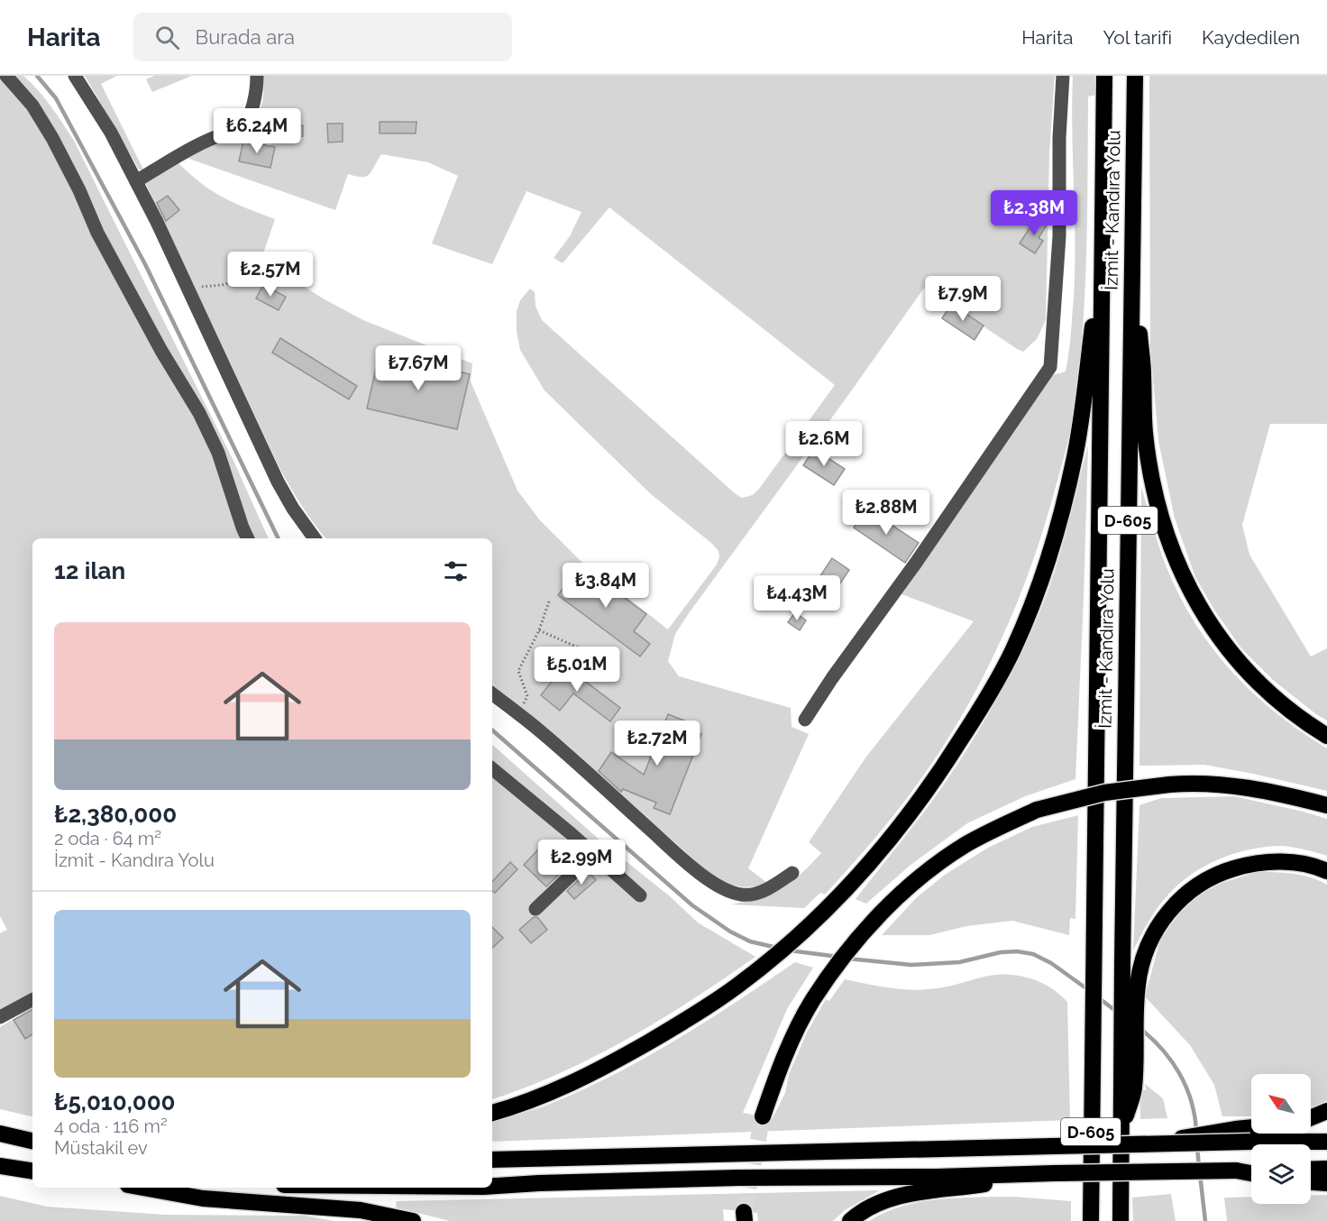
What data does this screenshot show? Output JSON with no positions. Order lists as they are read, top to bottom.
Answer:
{
  "streets": {
    "highway": ["İzmit - Kandıra Yolu", "D-605"]
  },
  "north": "top left",
  "page": {
    "header": "Harita",
    "search": "Burada ara",
    "nav": ["Harita", "Yol tarifi", "Kaydedilen"],
    "price": [
      "₺6.24M",
      "₺2.38M",
      "₺2.57M",
      "₺7.9M",
      "₺7.67M",
      "₺2.6M",
      "₺2.88M",
      "₺3.84M",
      "₺4.43M",
      "₺5.01M",
      "₺2.72M",
      "₺2.99M"
    ],
    "heading": "12 ilan",
    "list": [
      {
        "name": "₺2,380,000",
        "note": "2 oda · 64 m² · İzmit - Kandıra Yolu"
      },
      {
        "name": "₺5,010,000",
        "note": "4 oda · 116 m² · Müstakil ev"
      }
    ]
  }
}
